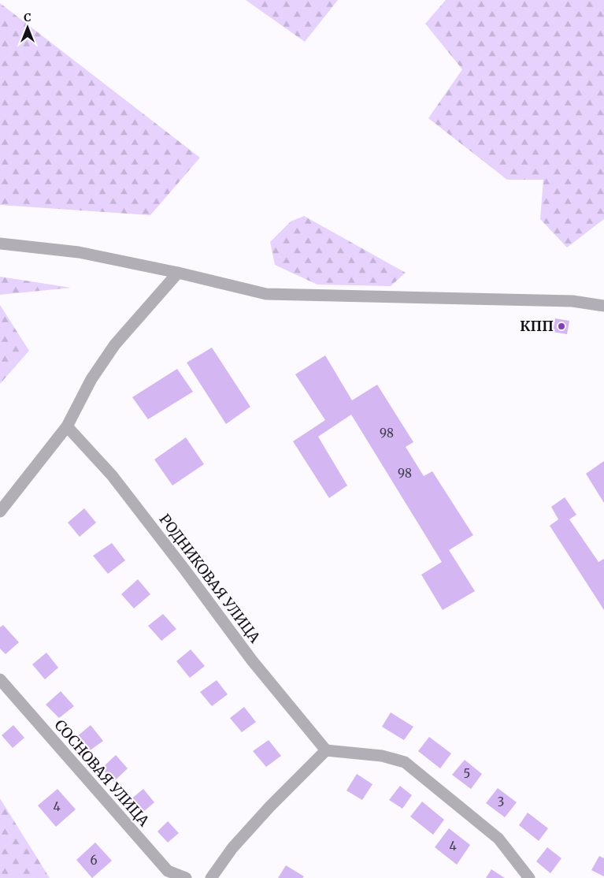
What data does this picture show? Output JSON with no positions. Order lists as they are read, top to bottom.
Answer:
{
  "streets": {
    "street": ["РОДНИКОВАЯ УЛИЦА", "СОСНОВАЯ УЛИЦА"]
  },
  "places": ["КПП"],
  "house_numbers": [
    "98",
    "98",
    "5",
    "3",
    "4",
    "4",
    "6"
  ],
  "north": "top"
}
